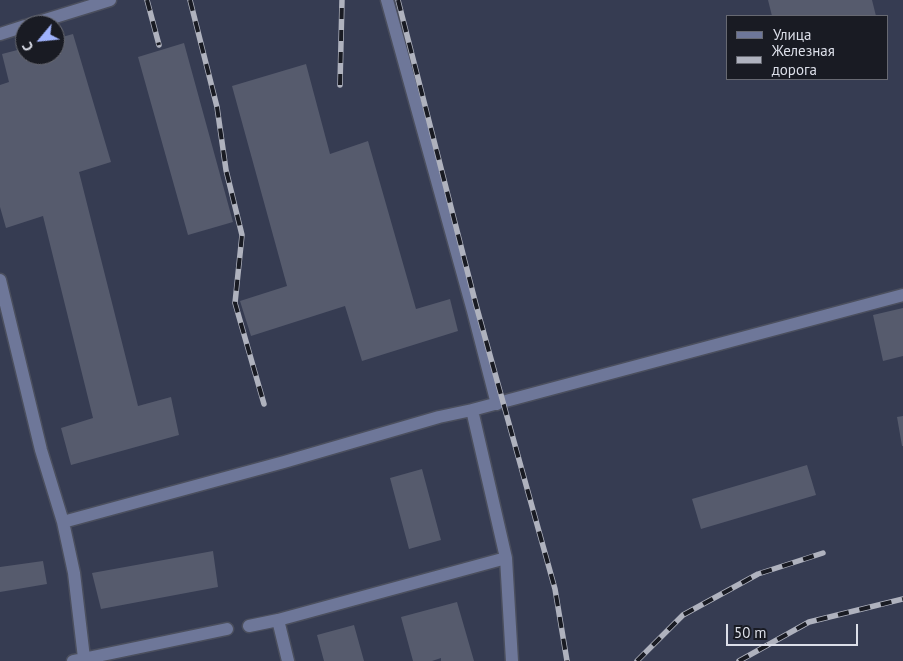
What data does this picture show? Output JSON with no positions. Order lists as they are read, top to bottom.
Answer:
{
  "legend": ["Улица", "Железная дорога"],
  "scale_bar": "50 m",
  "north": "bottom left"
}
